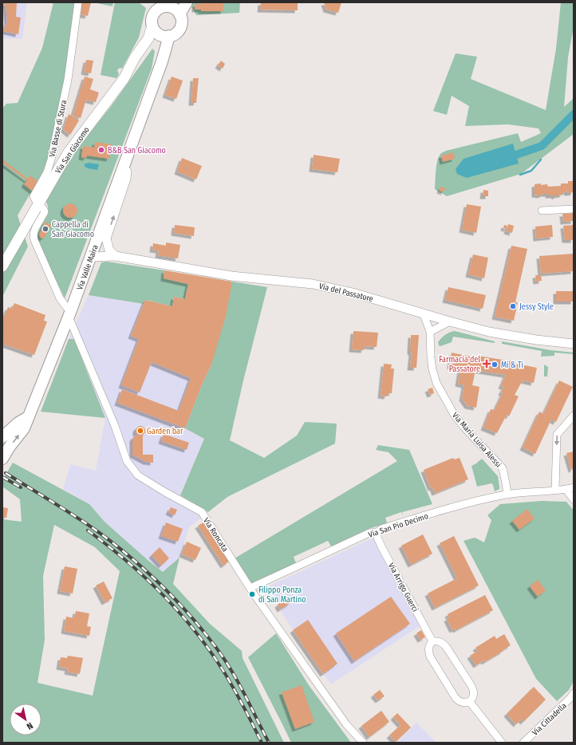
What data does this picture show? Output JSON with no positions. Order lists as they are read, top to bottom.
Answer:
{
  "streets": {
    "main road": ["Via San Giacomo", "Via Valle Maira"],
    "street": [
      "Via Basse di Stura",
      "Via del Passatore",
      "Via Maria Luisa Alessi",
      "Via San Pio Decimo",
      "Via Roncata",
      "Via Arrigo Guerci",
      "Via Cittadella"
    ]
  },
  "crossings": [
    ["Via Basse di Stura", "Via San Giacomo"],
    ["Via Basse di Stura", "Via Valle Maira"],
    ["Via Basse di Stura", "Via Roncata"],
    ["Via San Giacomo", "Via Valle Maira"],
    ["Via Valle Maira", "Via del Passatore"],
    ["Via Valle Maira", "Via Roncata"],
    ["Via del Passatore", "Via Maria Luisa Alessi"],
    ["Via Maria Luisa Alessi", "Via San Pio Decimo"],
    ["Via San Pio Decimo", "Via Roncata"],
    ["Via San Pio Decimo", "Via Arrigo Guerci"]
  ],
  "places": {
    "other": [
      "B&B San Giacomo",
      "Cappella di San Giacomo",
      "Jessy Style",
      "Mi & Ti",
      "Garden bar",
      "Filippo Ponza di San Martino"
    ],
    "health": ["Farmacia del Passatore"]
  },
  "north": "bottom right"
}
